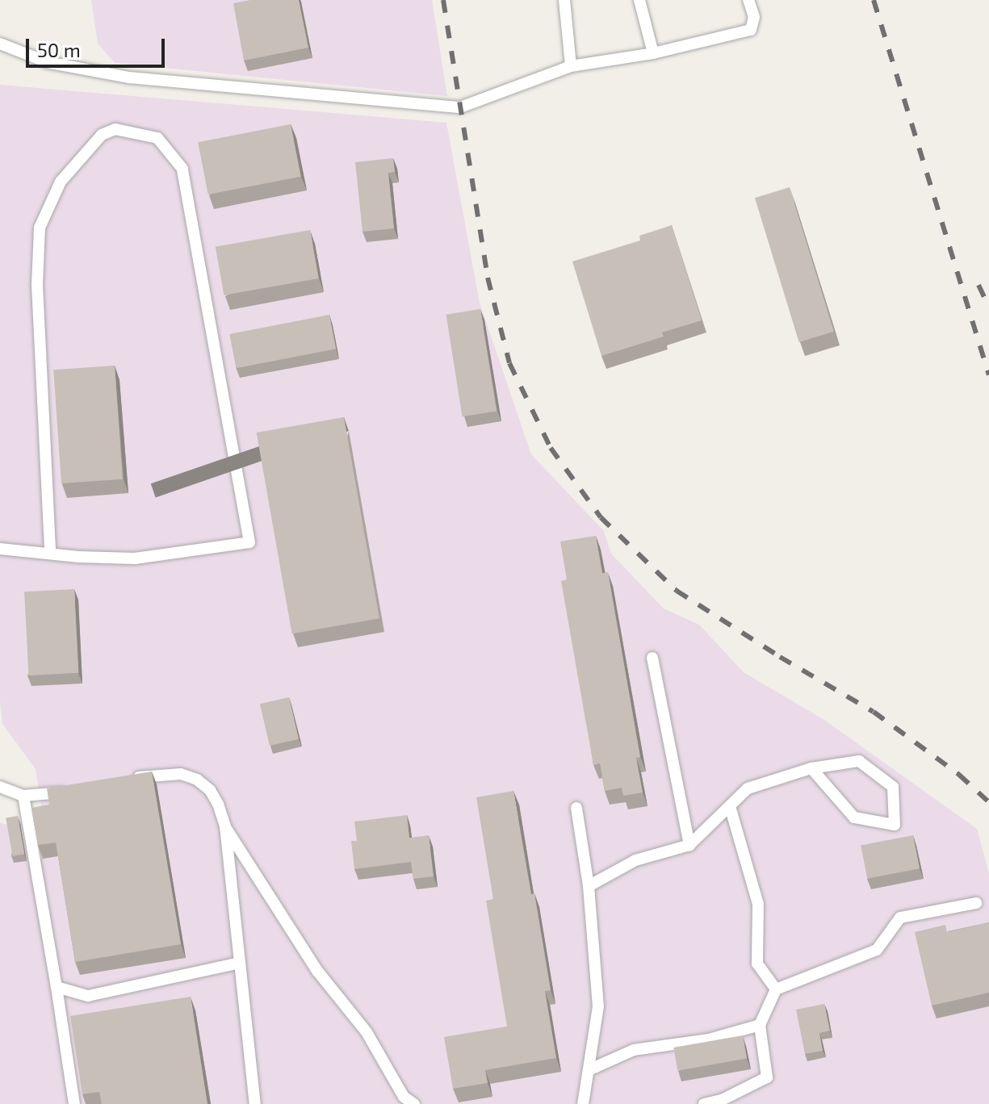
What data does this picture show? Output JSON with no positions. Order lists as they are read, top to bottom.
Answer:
{
  "scale_bar": "50 m"
}
